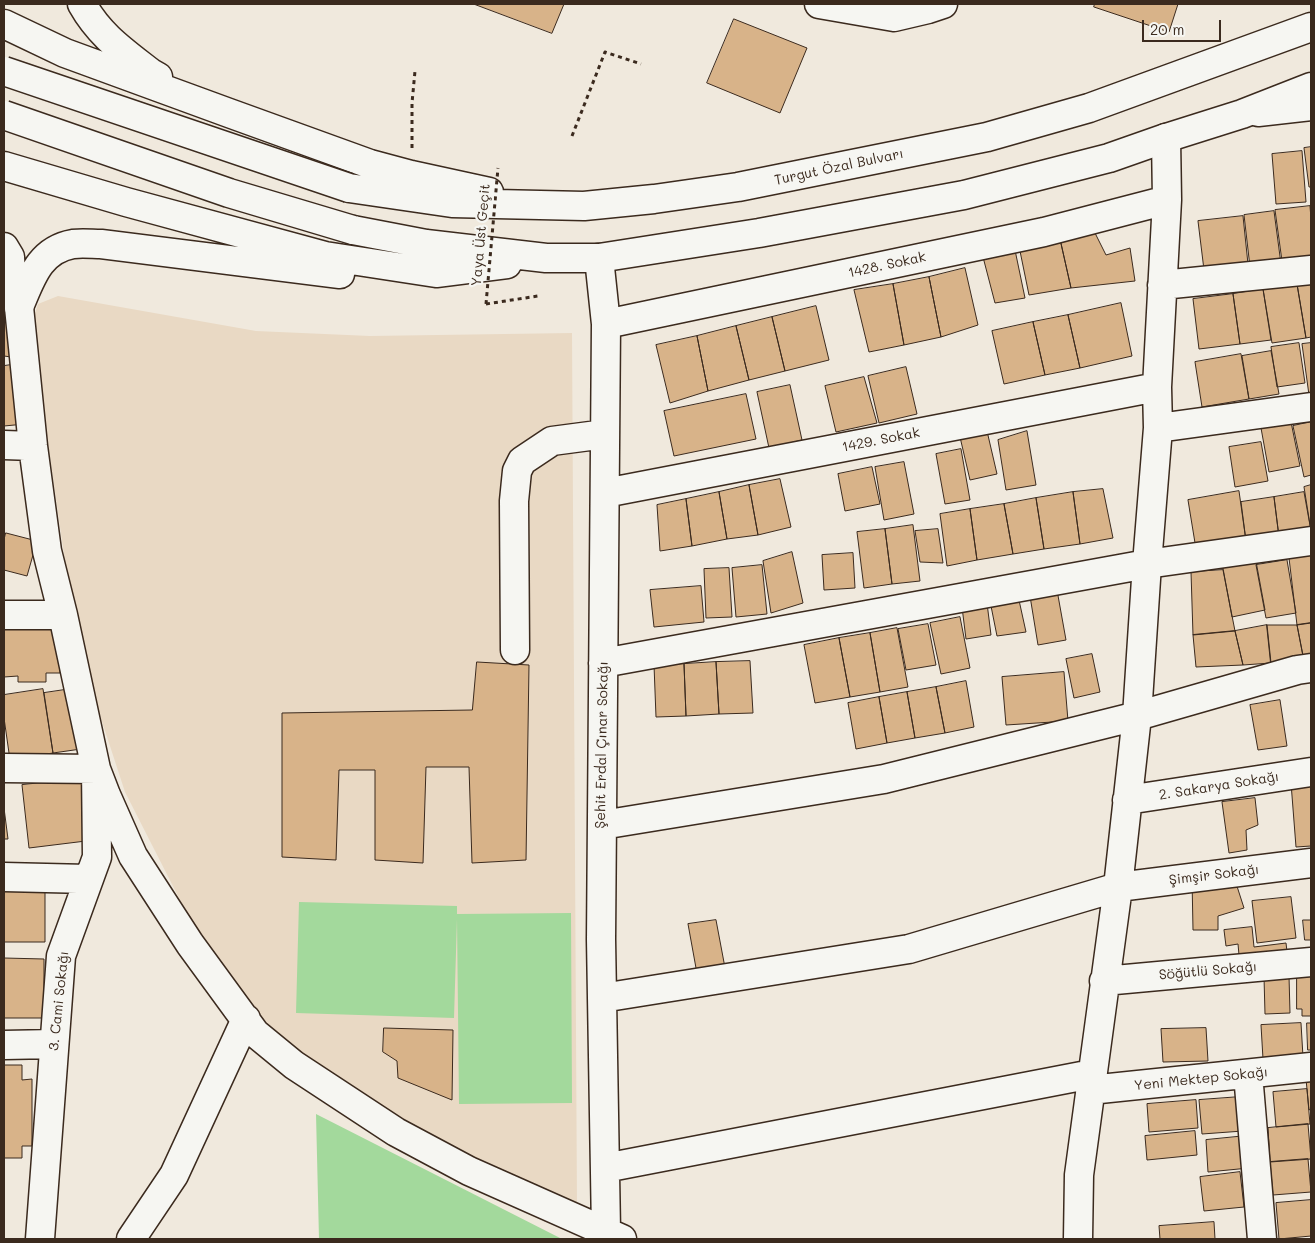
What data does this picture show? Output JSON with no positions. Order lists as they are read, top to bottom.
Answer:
{
  "streets": {
    "street": [
      "Turgut Özal Bulvarı",
      "1428. Sokak",
      "1429. Sokak",
      "Şehit Erdal Çınar Sokağı",
      "2. Sakarya Sokağı",
      "Şimşir Sokağı",
      "Söğütlü Sokağı",
      "3. Cami Sokağı",
      "Yeni Mektep Sokağı"
    ],
    "path": ["Yaya Üst Geçit"]
  },
  "crossings": [
    ["1428. Sokak", "Şehit Erdal Çınar Sokağı"],
    ["1429. Sokak", "Şehit Erdal Çınar Sokağı"],
    ["Şehit Erdal Çınar Sokağı", "Şimşir Sokağı"],
    ["Şehit Erdal Çınar Sokağı", "Yeni Mektep Sokağı"]
  ],
  "scale_bar": "20 m"
}
